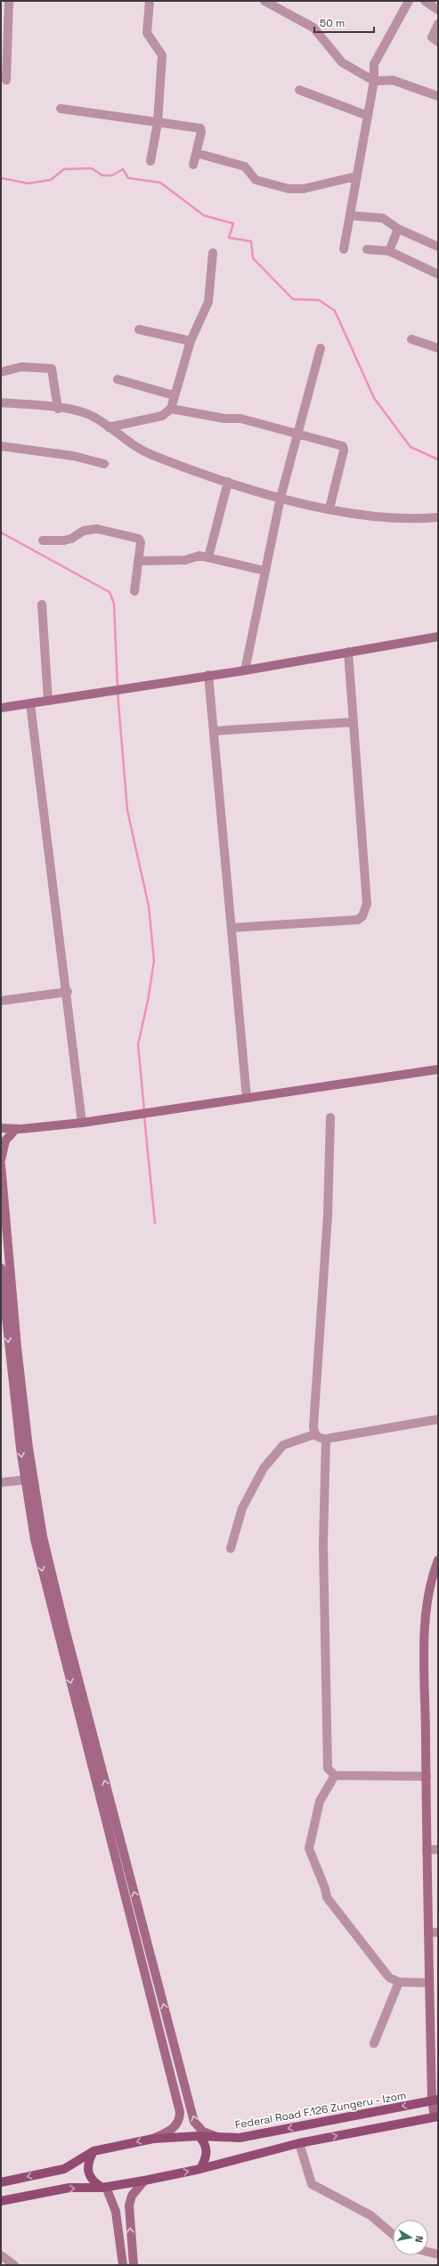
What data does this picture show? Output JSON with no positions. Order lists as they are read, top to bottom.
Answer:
{
  "streets": {
    "main road": ["Federal Road F.126 Zungeru - Izom"]
  },
  "scale_bar": "50 m",
  "north": "right"
}
